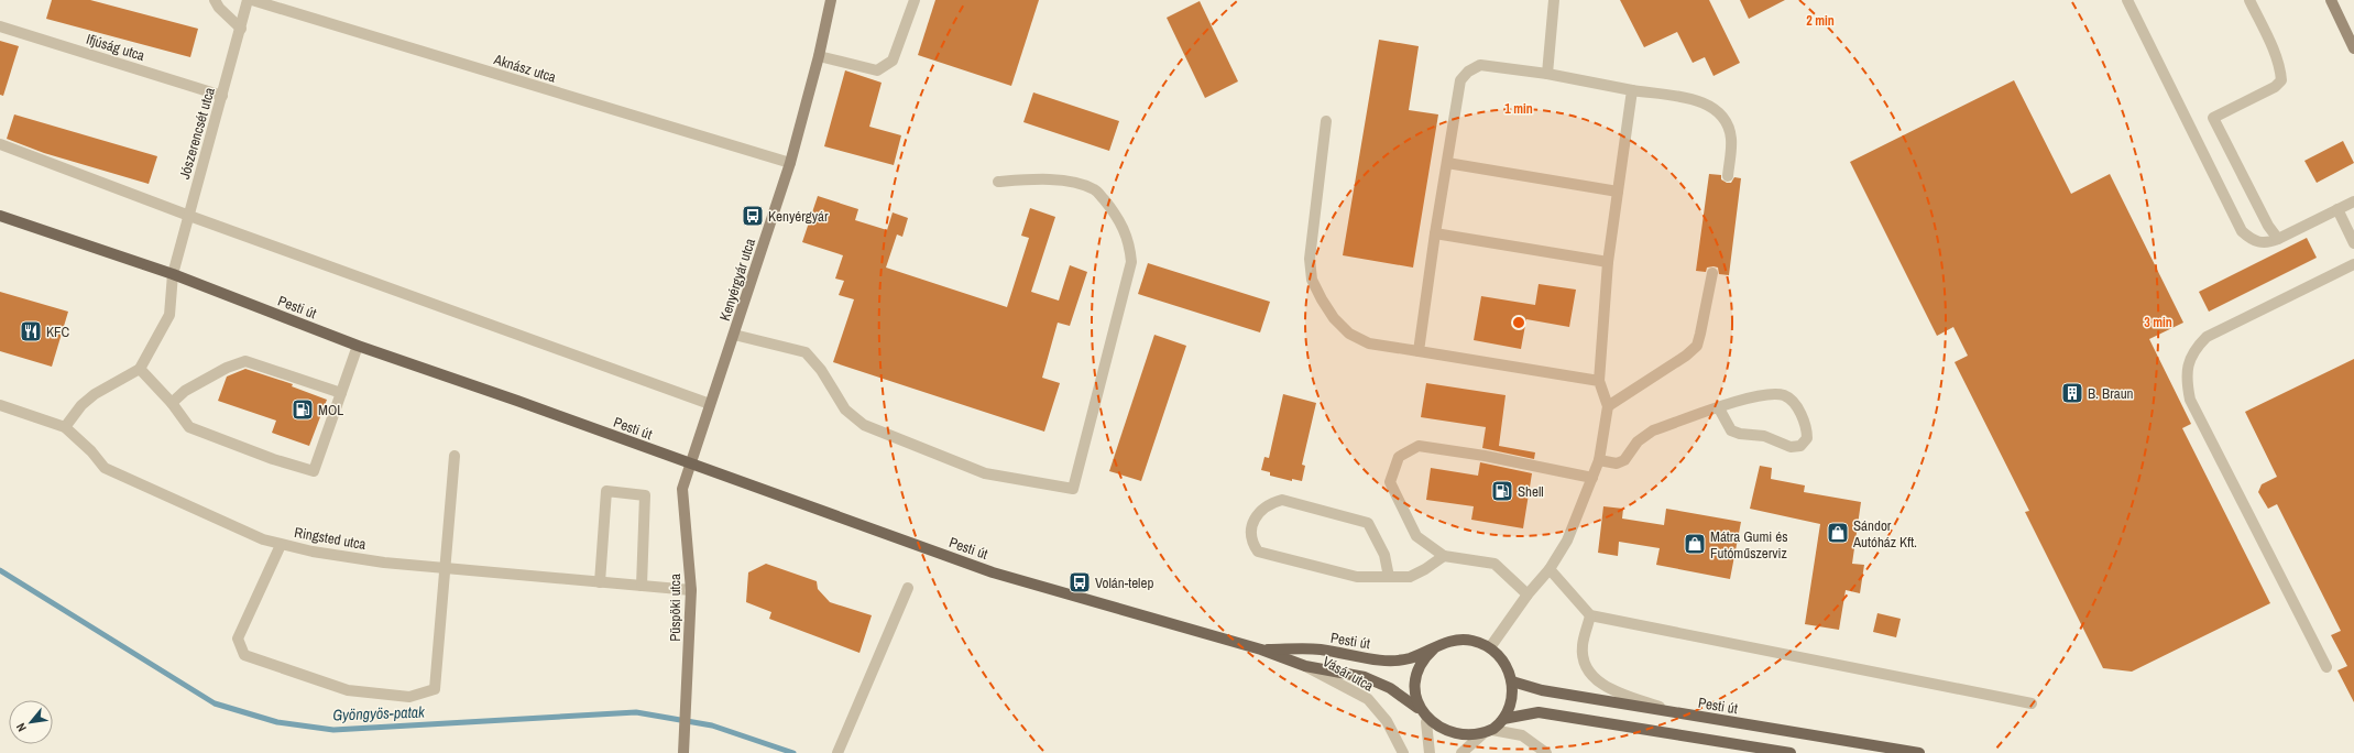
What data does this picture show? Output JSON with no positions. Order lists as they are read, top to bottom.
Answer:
{
  "streets": {
    "main road": ["Pesti út"],
    "street": [
      "Ifjúság utca",
      "Aknász utca",
      "Jószerencsét utca",
      "Kenyérgyár utca",
      "Ringsted utca",
      "Püspöki utca",
      "Vásár utca"
    ]
  },
  "crossings": [
    ["Ifjúság utca", "Jószerencsét utca"],
    ["Aknász utca", "Kenyérgyár utca"],
    ["Jószerencsét utca", "Pesti út"],
    ["Kenyérgyár utca", "Pesti út"],
    ["Kenyérgyár utca", "Püspöki utca"],
    ["Pesti út", "Püspöki utca"],
    ["Pesti út", "Vásár utca"],
    ["Ringsted utca", "Püspöki utca"]
  ],
  "water": ["Gyöngyös-patak"],
  "places": {
    "bus stop": ["Kenyérgyár", "Volán-telep"],
    "restaurant": ["KFC"],
    "building": ["B. Braun"],
    "fuel station": ["MOL", "Shell"],
    "shop": ["Sándor Autóház Kft.", "Mátra Gumi és Futóműszerviz"]
  },
  "north": "bottom left",
  "rings": ["2 min", "1 min", "3 min"]
}
